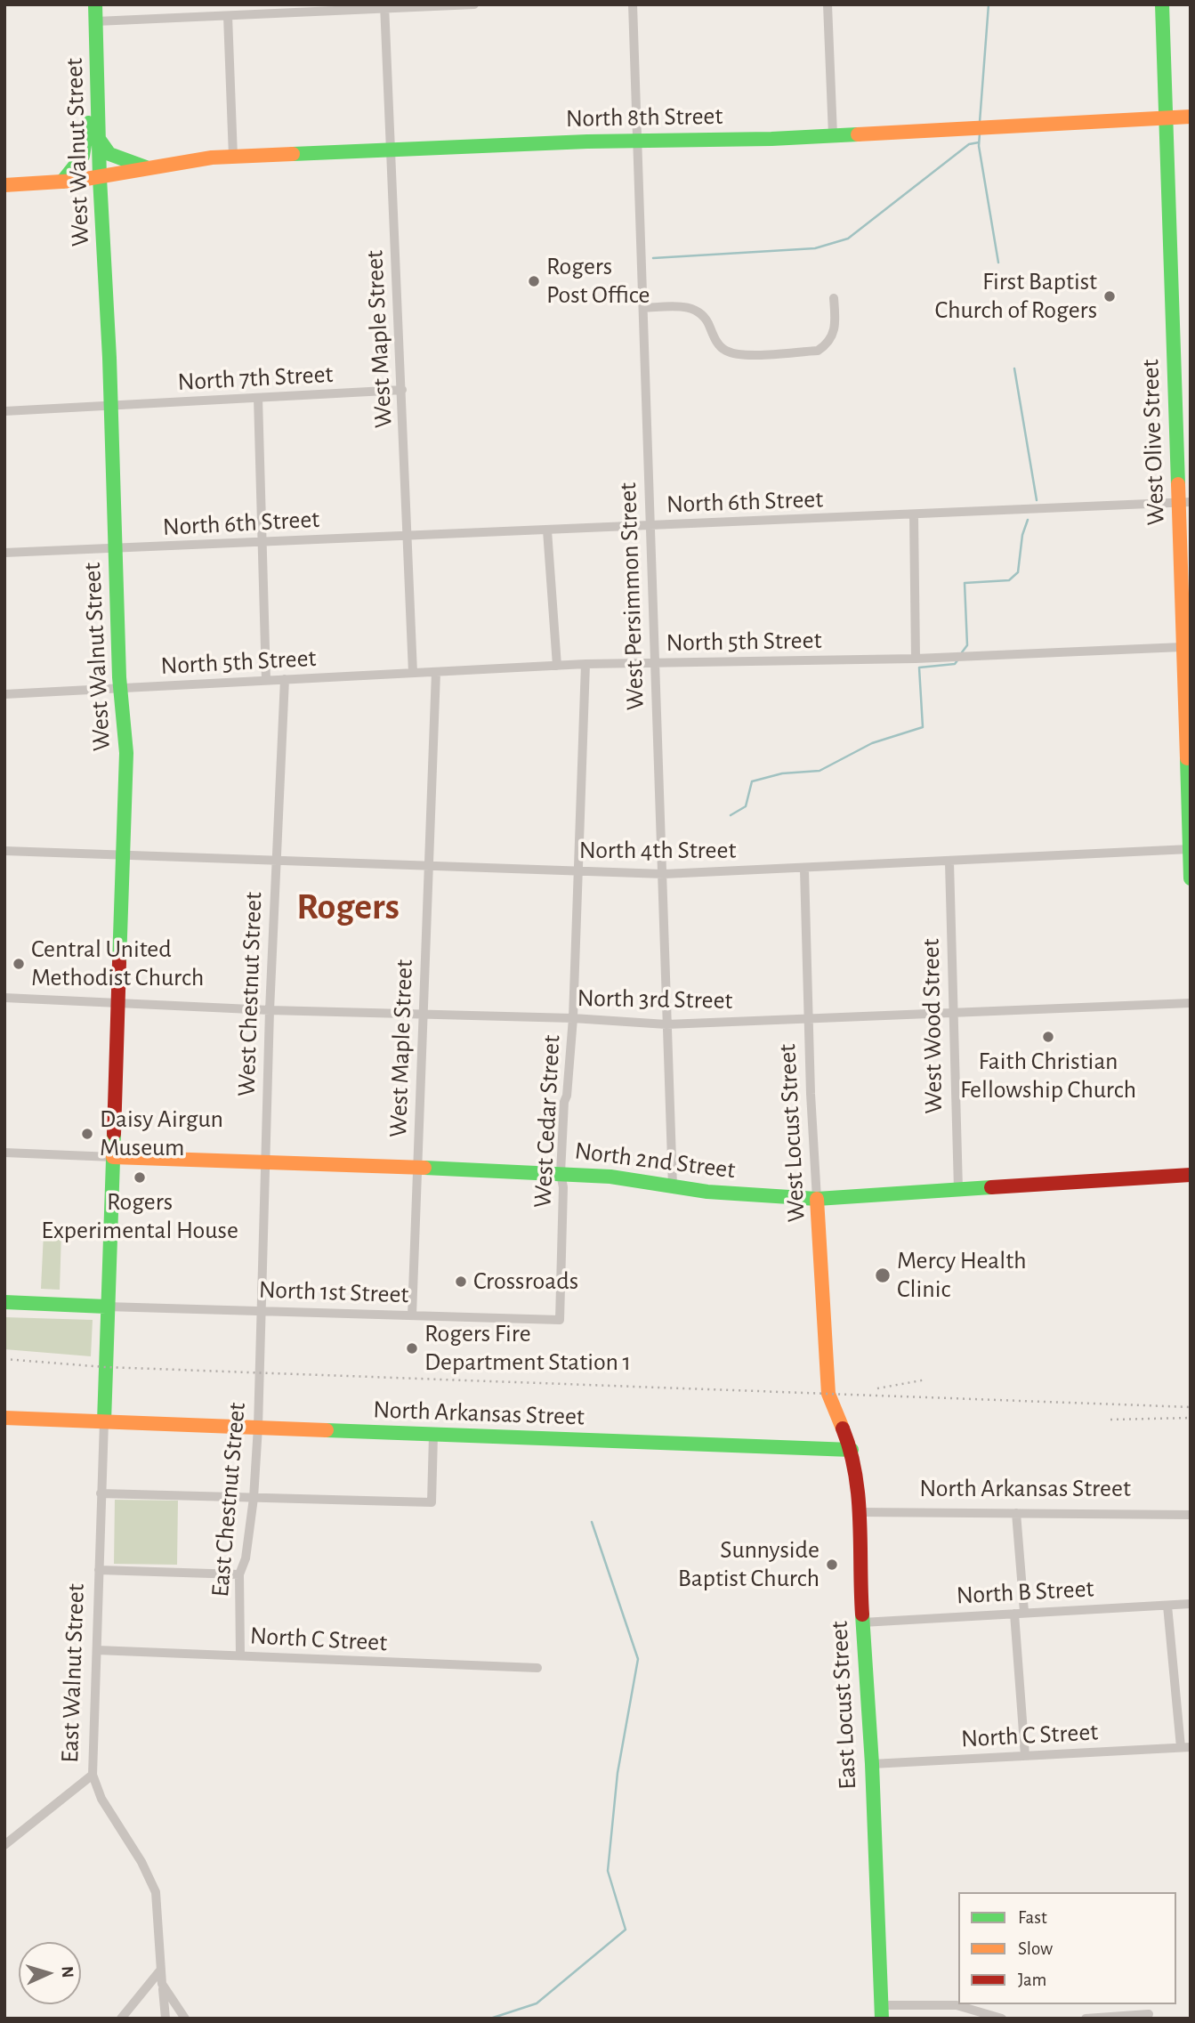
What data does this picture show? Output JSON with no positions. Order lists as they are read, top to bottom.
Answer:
{
  "streets": {
    "main road": [
      "North 8th Street",
      "West Walnut Street",
      "West Olive Street",
      "West Locust Street",
      "North 2nd Street",
      "North Arkansas Street",
      "East Walnut Street",
      "East Locust Street"
    ],
    "street": [
      "West Maple Street",
      "North 7th Street",
      "North 6th Street",
      "West Persimmon Street",
      "North 5th Street",
      "North 4th Street",
      "West Chestnut Street",
      "North 3rd Street",
      "West Wood Street",
      "West Cedar Street",
      "North 1st Street",
      "East Chestnut Street",
      "North B Street",
      "North C Street"
    ]
  },
  "crossings": [
    ["North 8th Street", "West Walnut Street"],
    ["North 8th Street", "West Maple Street"],
    ["North 8th Street", "West Olive Street"],
    ["North 8th Street", "West Persimmon Street"],
    ["West Walnut Street", "North 7th Street"],
    ["West Walnut Street", "North 6th Street"],
    ["West Walnut Street", "North 5th Street"],
    ["West Walnut Street", "North 4th Street"],
    ["West Walnut Street", "North 3rd Street"],
    ["West Walnut Street", "North 2nd Street"],
    ["West Walnut Street", "North 1st Street"],
    ["West Walnut Street", "East Walnut Street"],
    ["West Maple Street", "North 7th Street"],
    ["West Maple Street", "North 6th Street"],
    ["West Maple Street", "North 5th Street"],
    ["West Maple Street", "North 4th Street"],
    ["West Maple Street", "North 3rd Street"],
    ["West Maple Street", "North 2nd Street"],
    ["West Maple Street", "North 1st Street"],
    ["West Olive Street", "North 6th Street"],
    ["West Olive Street", "North 5th Street"],
    ["West Olive Street", "North 4th Street"],
    ["North 6th Street", "West Persimmon Street"],
    ["West Persimmon Street", "North 5th Street"],
    ["West Persimmon Street", "North 4th Street"],
    ["West Persimmon Street", "North 3rd Street"],
    ["West Persimmon Street", "North 2nd Street"],
    ["North 5th Street", "West Chestnut Street"],
    ["North 5th Street", "West Cedar Street"],
    ["North 4th Street", "West Chestnut Street"],
    ["North 4th Street", "West Wood Street"],
    ["North 4th Street", "West Cedar Street"],
    ["North 4th Street", "West Locust Street"],
    ["West Chestnut Street", "North 3rd Street"],
    ["West Chestnut Street", "North 2nd Street"],
    ["West Chestnut Street", "North 1st Street"],
    ["West Chestnut Street", "East Chestnut Street"],
    ["North 3rd Street", "West Wood Street"],
    ["North 3rd Street", "West Cedar Street"],
    ["North 3rd Street", "West Locust Street"],
    ["West Wood Street", "North 2nd Street"],
    ["West Cedar Street", "North 2nd Street"],
    ["West Cedar Street", "North 1st Street"],
    ["West Locust Street", "North 2nd Street"],
    ["West Locust Street", "East Locust Street"],
    ["North 1st Street", "East Chestnut Street"],
    ["North 1st Street", "East Walnut Street"],
    ["North Arkansas Street", "East Chestnut Street"],
    ["North Arkansas Street", "East Walnut Street"],
    ["North Arkansas Street", "East Locust Street"],
    ["East Chestnut Street", "North C Street"],
    ["North B Street", "East Locust Street"],
    ["North C Street", "East Walnut Street"],
    ["North C Street", "East Locust Street"]
  ],
  "districts": ["Rogers"],
  "places": [
    "Rogers Post Office",
    "First Baptist Church of Rogers",
    "Central United Methodist Church",
    "Faith Christian Fellowship Church",
    "Daisy Airgun Museum",
    "Rogers Experimental House",
    "Mercy Health Clinic",
    "Crossroads",
    "Rogers Fire Department Station 1",
    "Sunnyside Baptist Church"
  ],
  "legend": ["Fast", "Slow", "Jam"],
  "north": "right"
}
